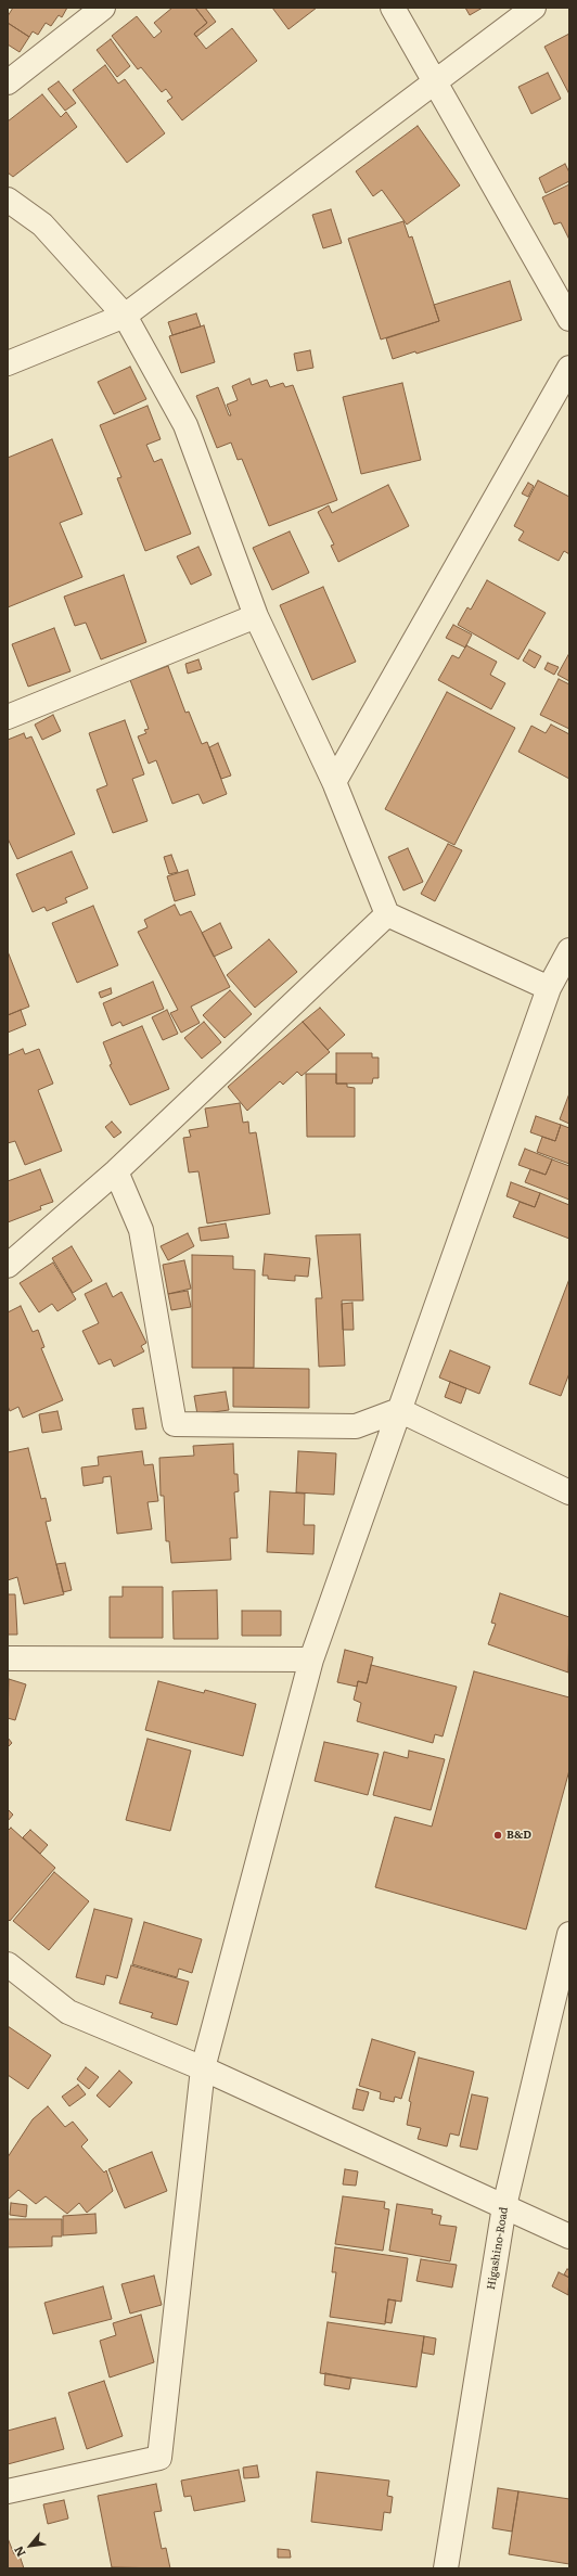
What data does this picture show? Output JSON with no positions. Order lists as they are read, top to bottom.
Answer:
{
  "streets": {
    "street": ["Higashino-Road"]
  },
  "places": ["B&D"],
  "north": "bottom left"
}
